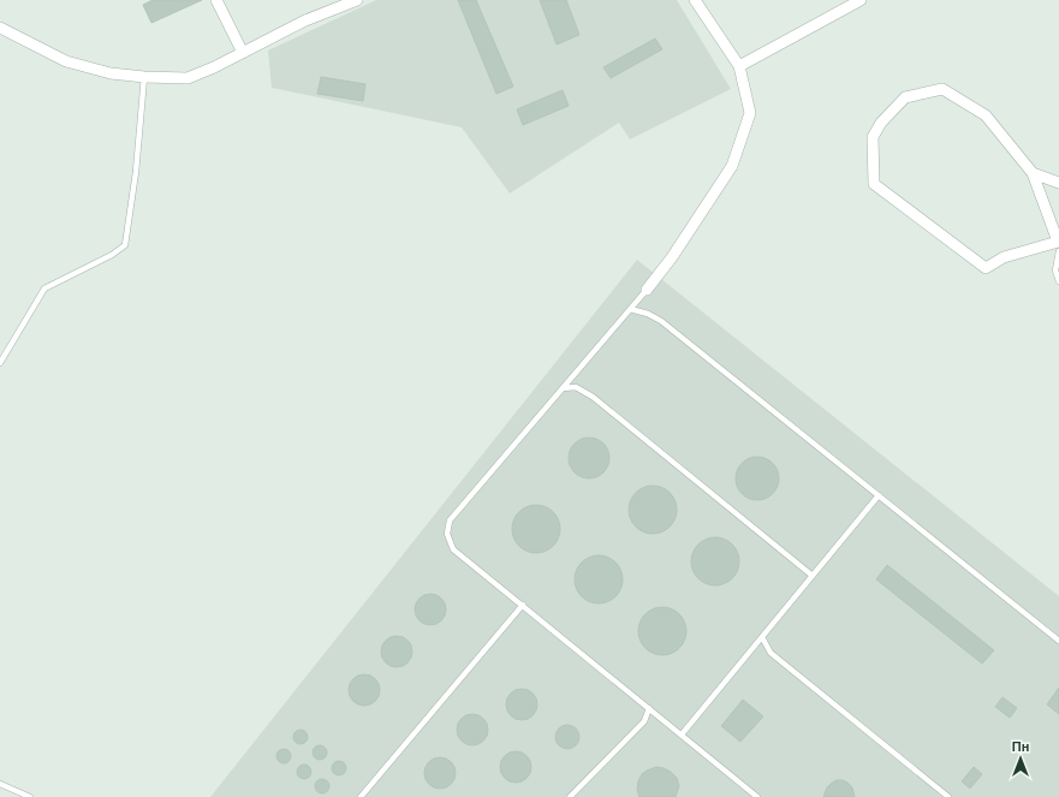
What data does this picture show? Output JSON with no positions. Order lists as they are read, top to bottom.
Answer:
{
  "north": "top"
}
